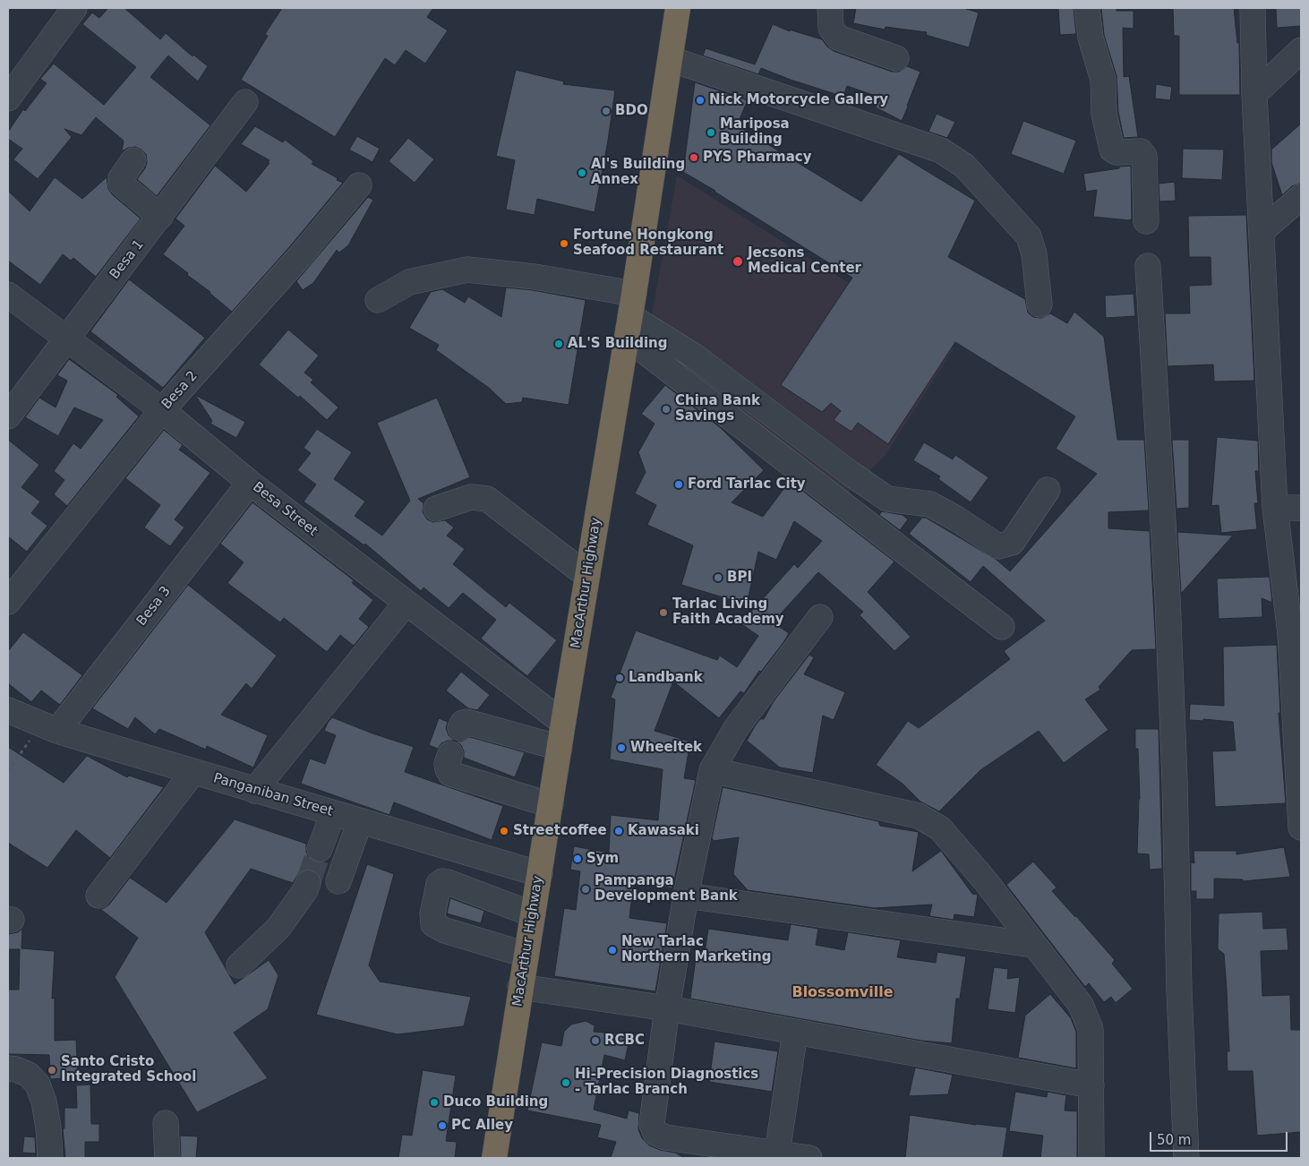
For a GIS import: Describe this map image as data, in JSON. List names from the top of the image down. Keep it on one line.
{"streets":{"highway":["MacArthur Highway"],"street":["Besa 1","Besa 2","Besa Street","Besa 3","Panganiban Street"]},"crossings":[["Besa 1","Besa Street"],["Besa 2","Besa Street"],["Besa Street","MacArthur Highway"],["Besa Street","Besa 3"],["MacArthur Highway","Panganiban Street"],["Besa 3","Panganiban Street"]],"districts":["Blossomville"],"places":["Nick Motorcycle Gallery","BDO","Mariposa Building","PYS Pharmacy","Al's Building Annex","Fortune Hongkong Seafood Restaurant","Jecsons Medical Center","AL'S Building","China Bank Savings","Ford Tarlac City","BPI","Tarlac Living Faith Academy","Landbank","Wheeltek","Streetcoffee","Kawasaki","Sym","Pampanga Development Bank","New Tarlac Northern Marketing","RCBC","Santo Cristo Integrated School","Hi-Precision Diagnostics - Tarlac Branch","Duco Building","PC Alley"],"scale_bar":"50 m"}
